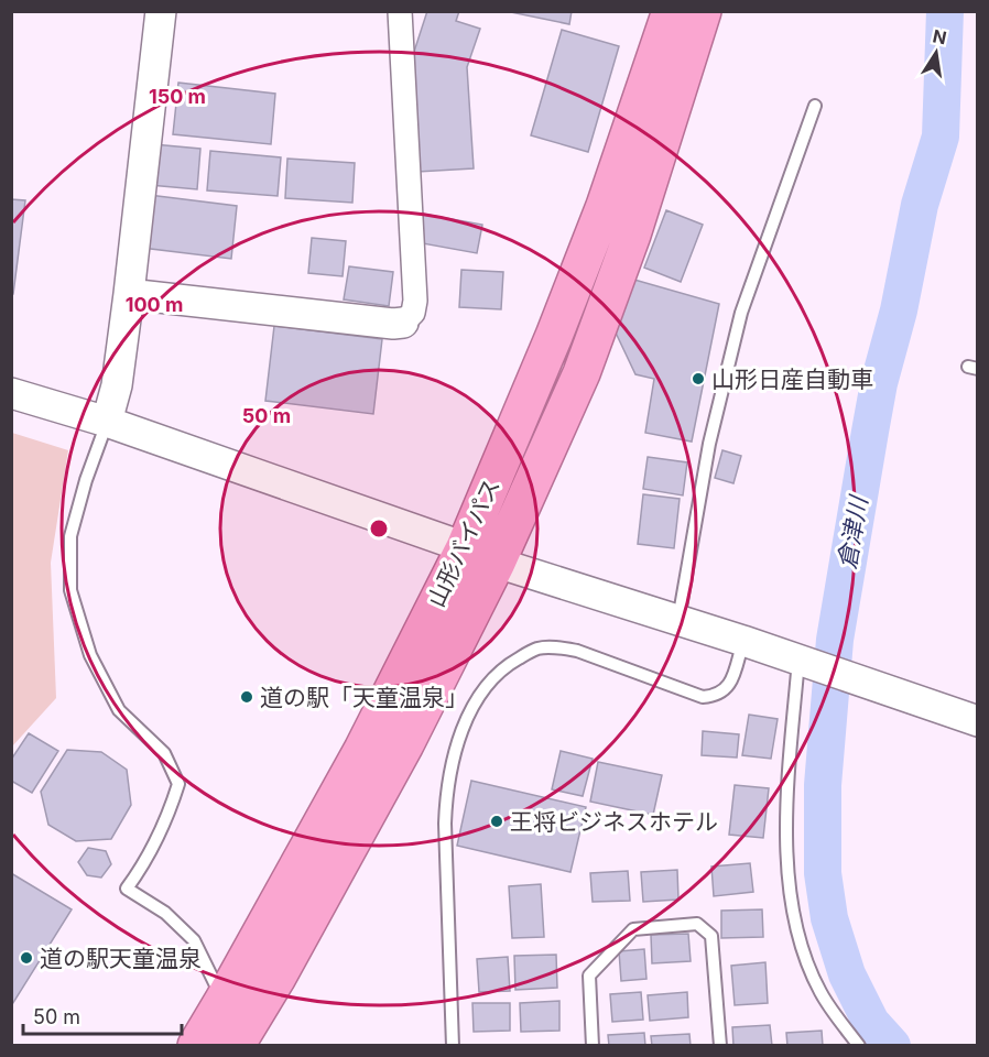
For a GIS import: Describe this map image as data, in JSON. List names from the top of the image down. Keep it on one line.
{"streets":{"highway":["山形バイパス"]},"water":["倉津川"],"places":["山形日産自動車","道の駅「天童温泉」","王将ビジネスホテル","道の駅天童温泉"],"scale_bar":"50 m","north":"top","rings":["150 m","100 m","50 m"]}
